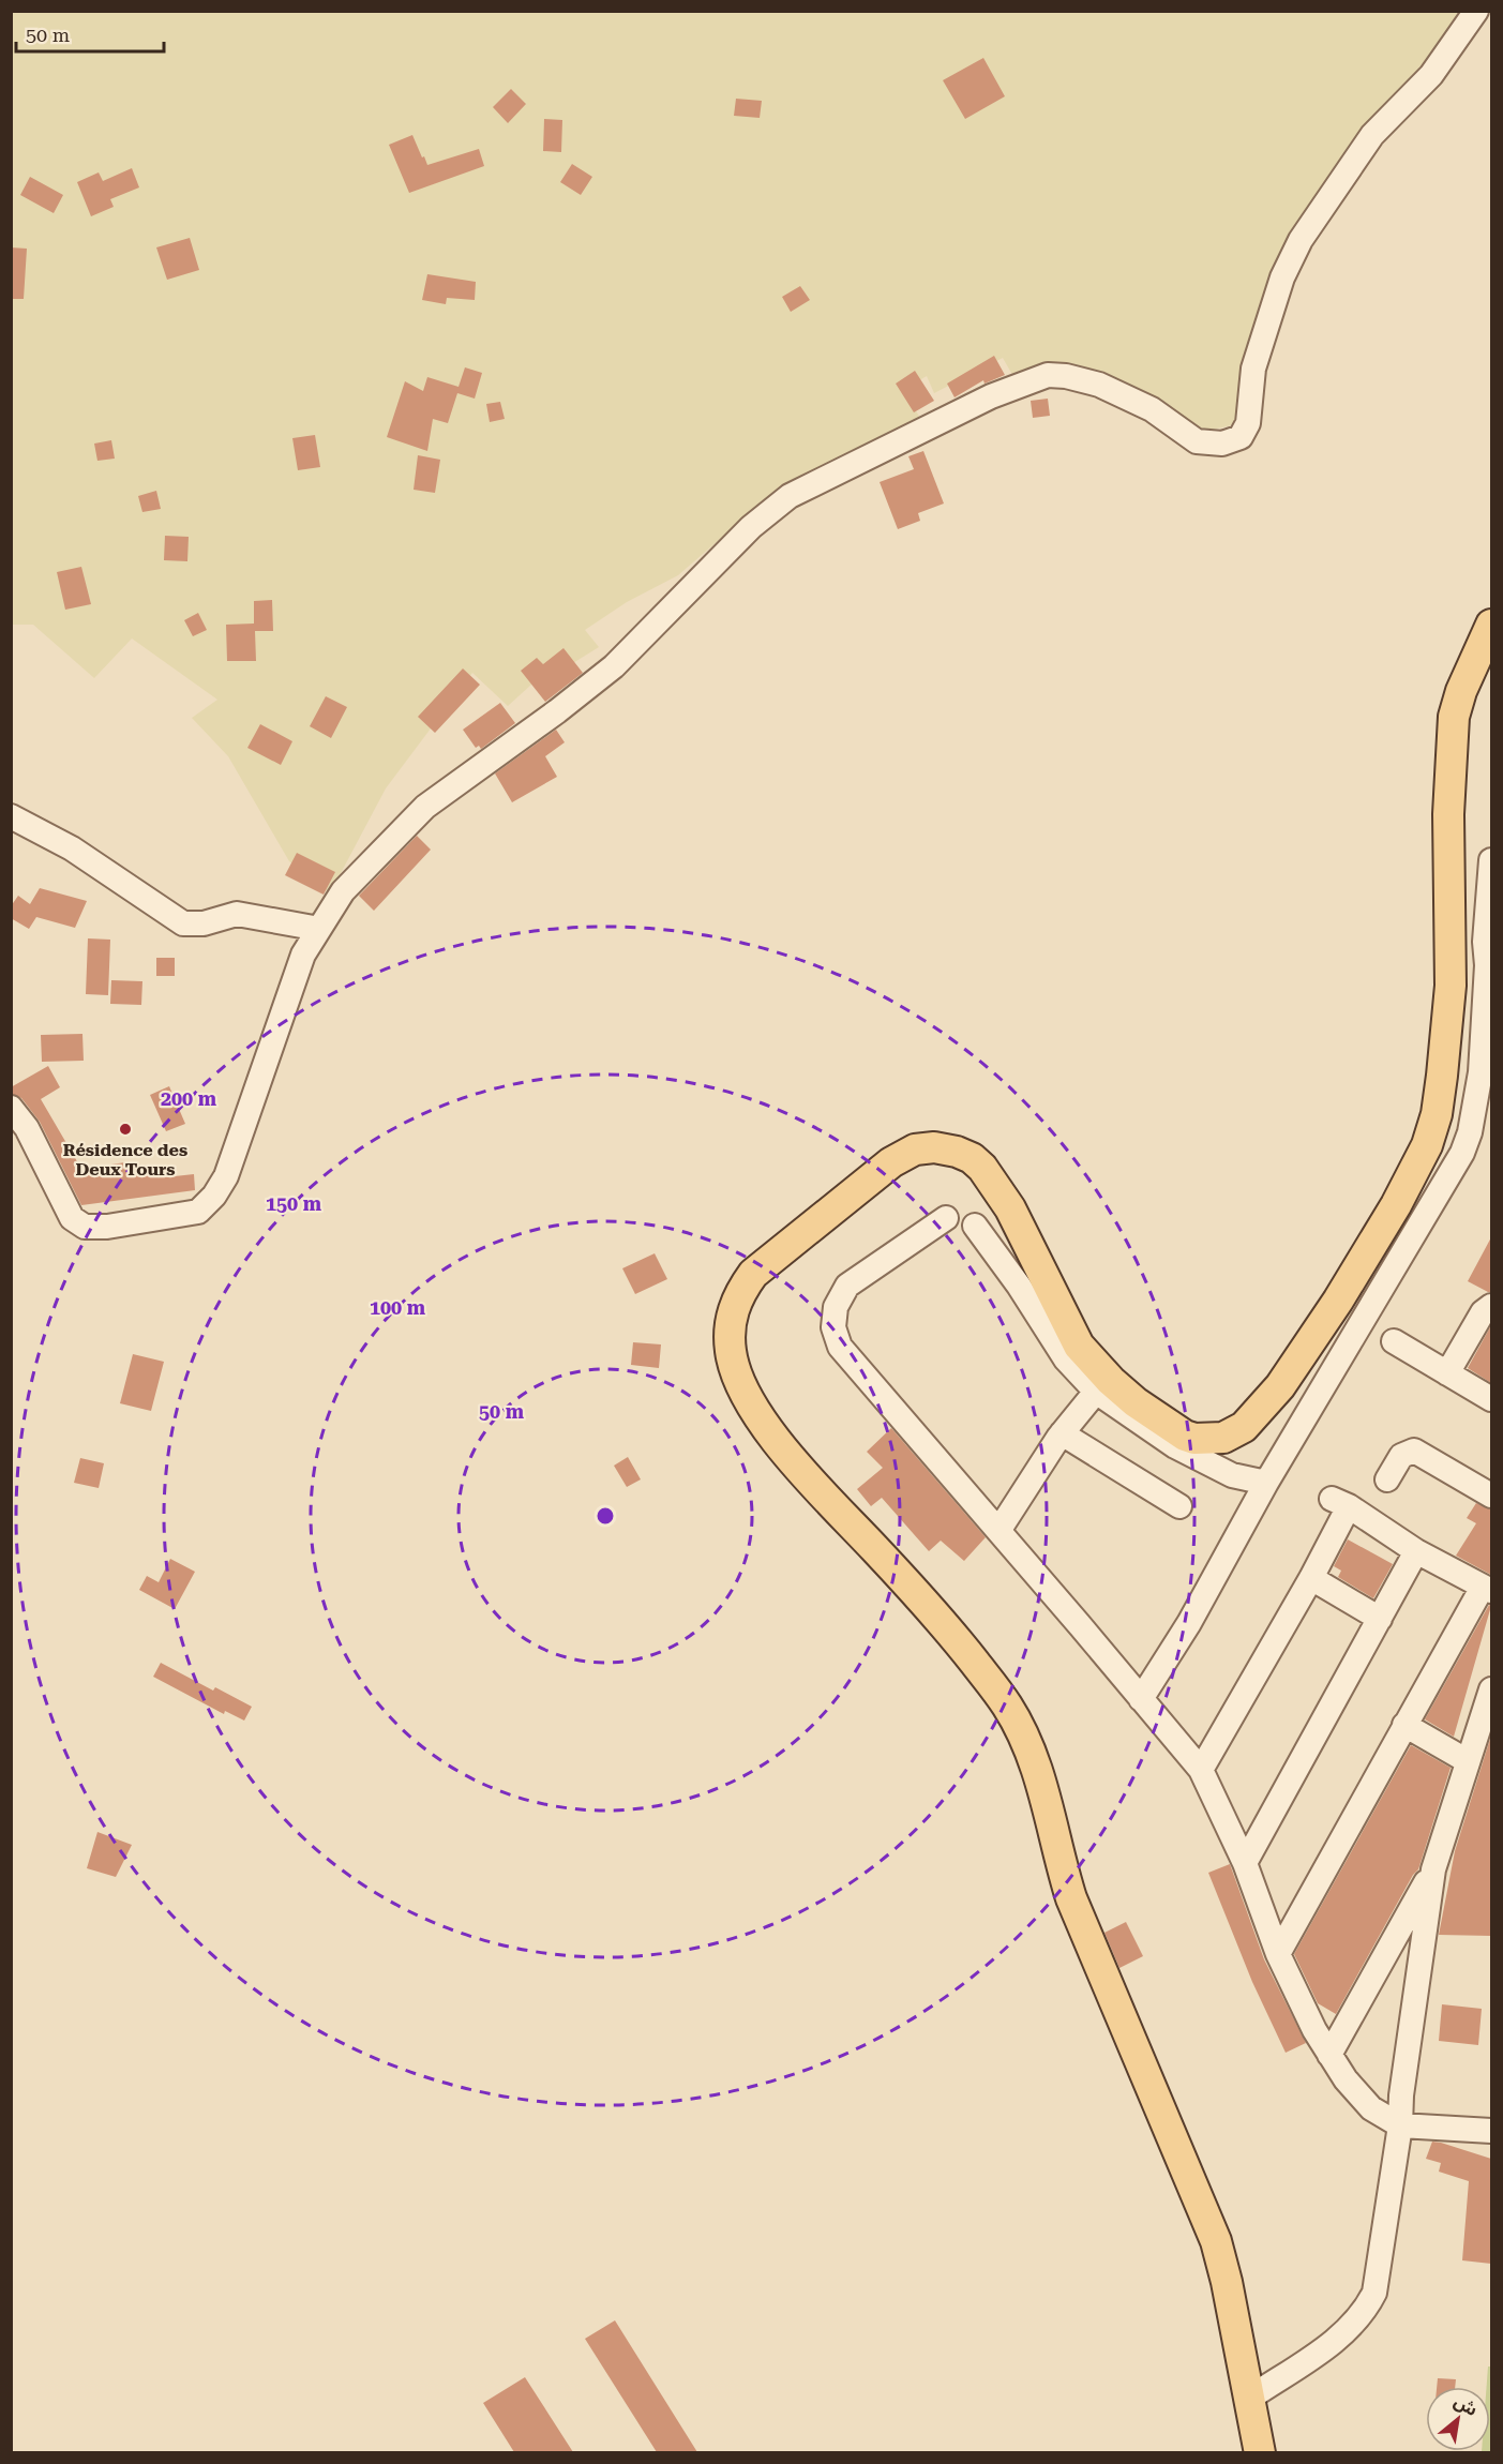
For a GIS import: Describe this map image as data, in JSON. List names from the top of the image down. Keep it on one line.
{"places":["Résidence des Deux Tours"],"scale_bar":"50 m","north":"top right","rings":["200 m","150 m","100 m","50 m"]}
